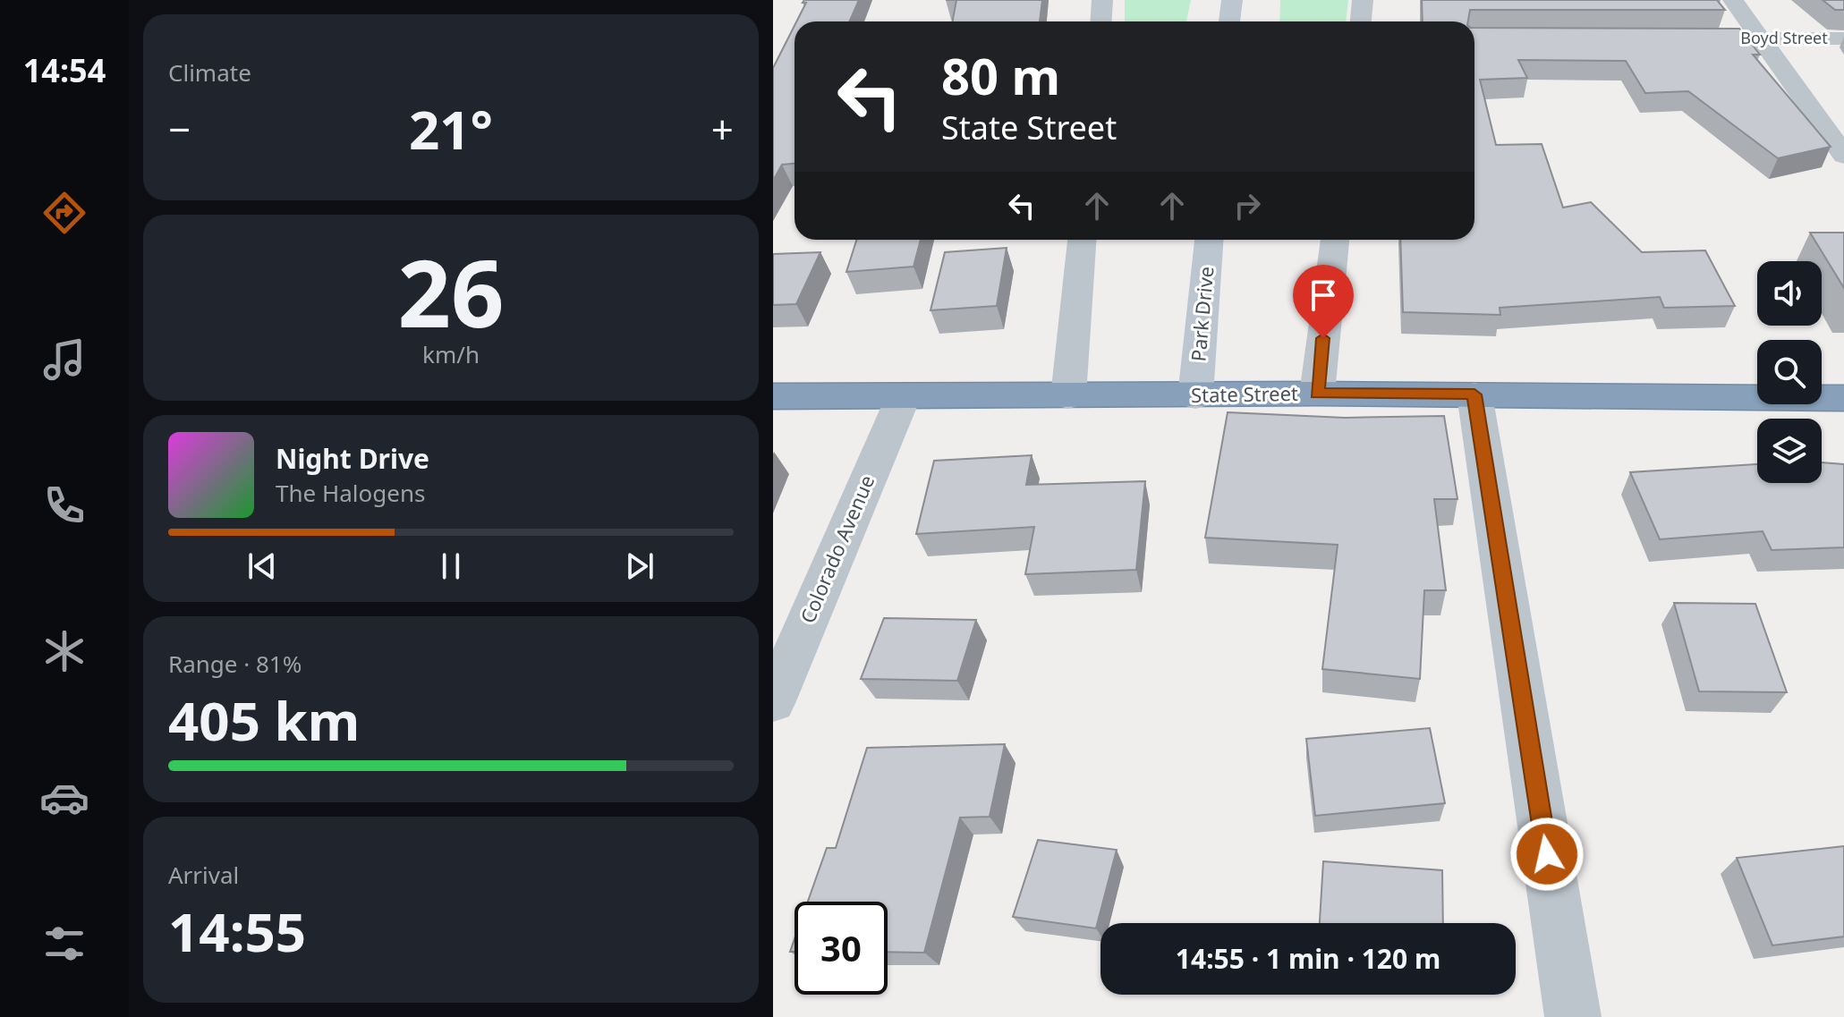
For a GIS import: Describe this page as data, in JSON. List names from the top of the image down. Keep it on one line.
{"streets":{"highway":["State Street"],"street":["Boyd Street","Park Drive","Colorado Avenue"]},"crossings":[["Park Drive","State Street"],["State Street","Colorado Avenue"]],"page":{"tabs":"14:54","tile":["Climate",["26","km/h"],["Range · 81%","405 km"],["Arrival","14:55"]],"turn":["80 m","State Street"],"heat":["−","21°","+"],"song":["Night Drive","The Halogens"],"limit":"30","trip":"14:55 · 1 min · 120 m"}}
